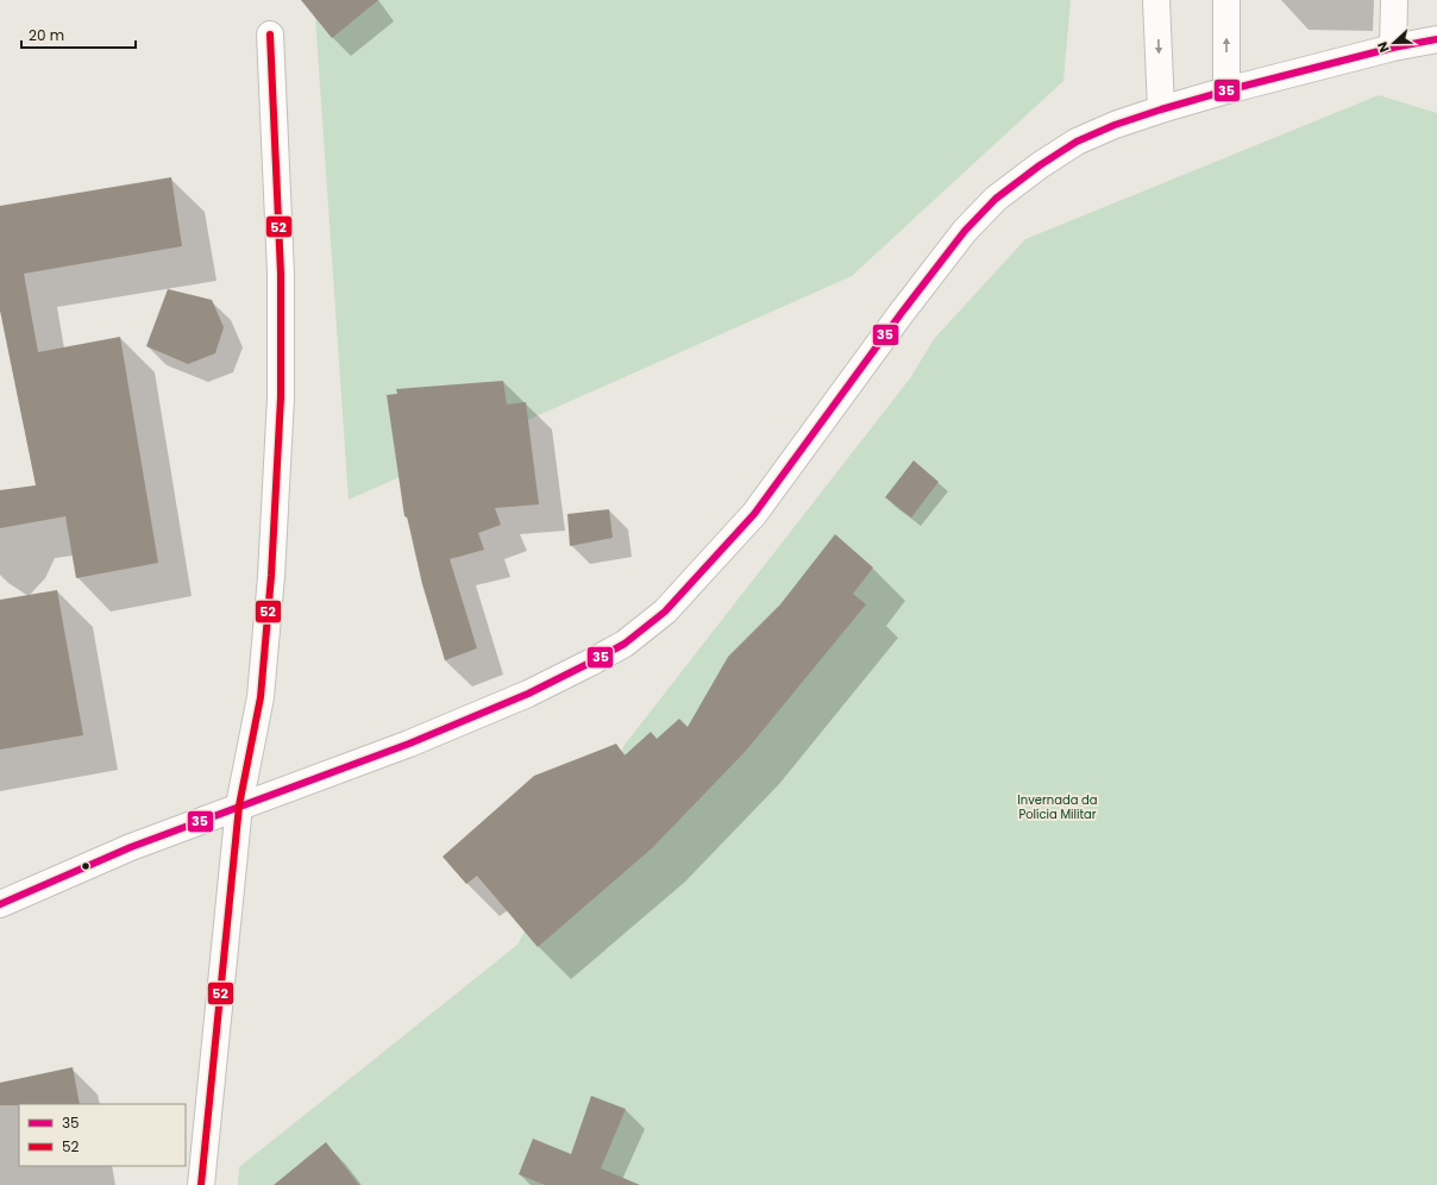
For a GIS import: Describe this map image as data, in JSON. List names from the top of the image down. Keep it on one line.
{"parks":["Invernada da Polícia Militar"],"lines":["transit line 52","transit line 35"],"legend":["35","52"],"scale_bar":"20 m","north":"left"}
